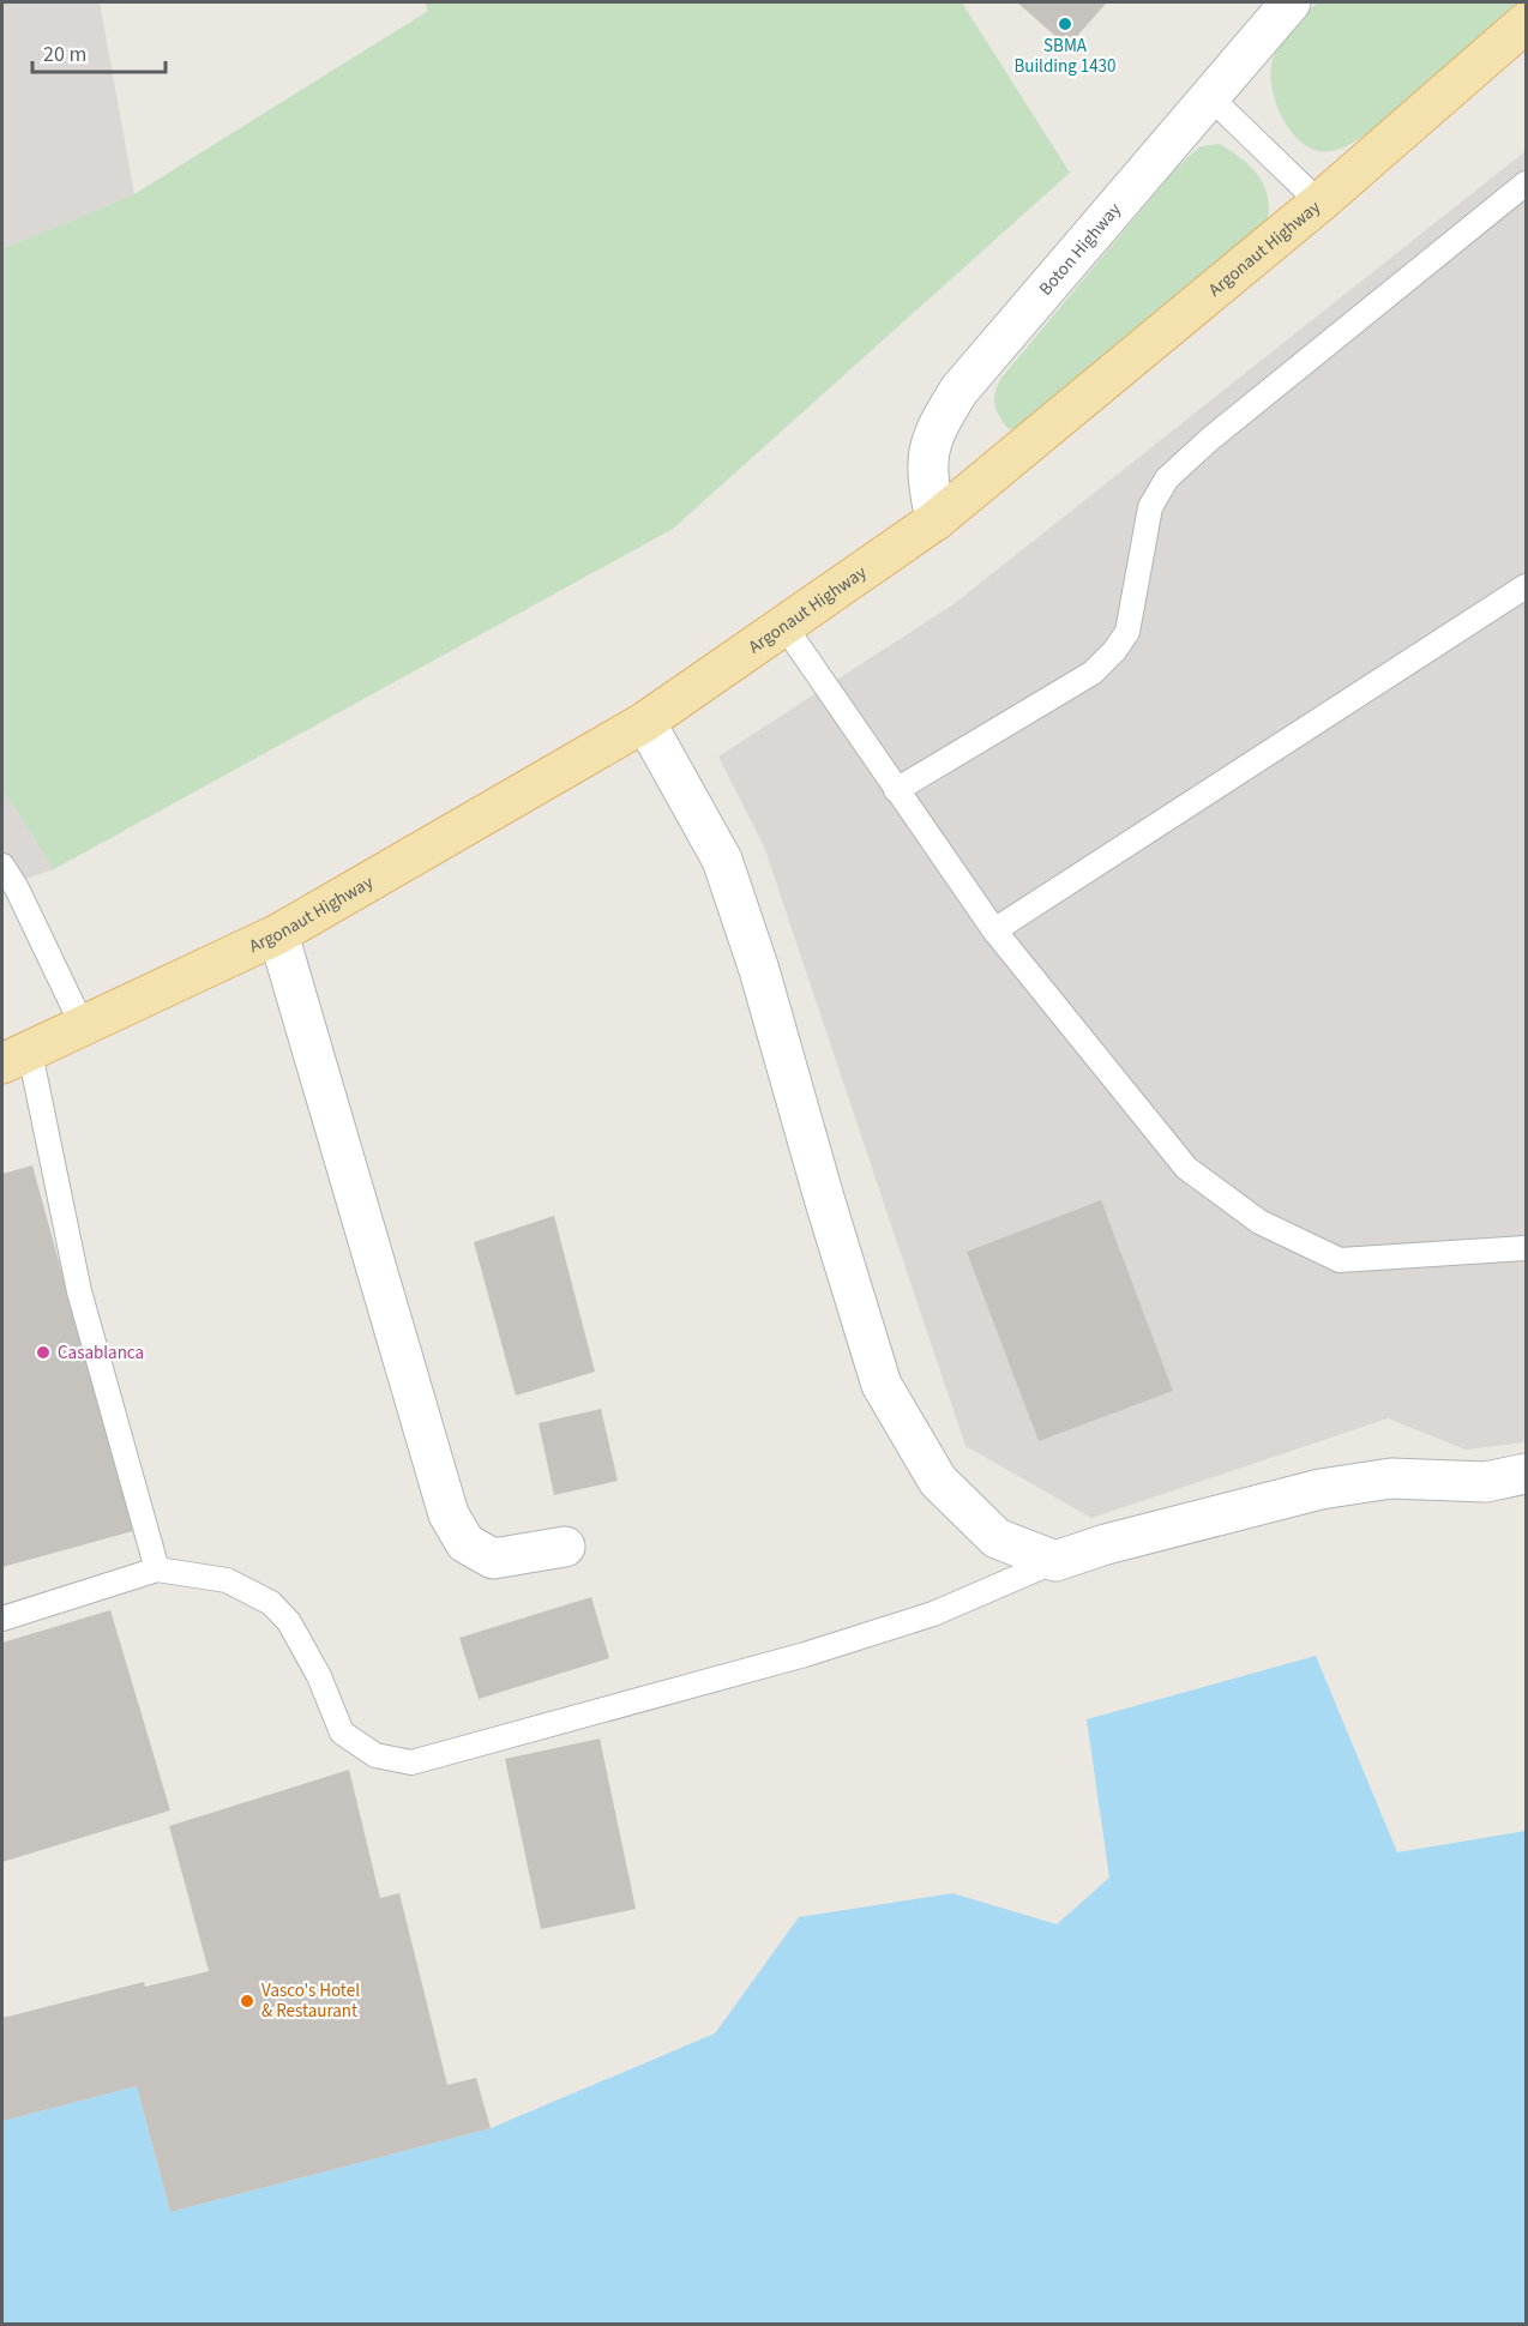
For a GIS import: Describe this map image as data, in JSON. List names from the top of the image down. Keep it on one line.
{"streets":{"main road":["Argonaut Highway"],"street":["Boton Highway"]},"crossings":[["Argonaut Highway","Boton Highway"]],"places":["SBMA Building 1430","Casablanca","Vasco's Hotel & Restaurant"],"scale_bar":"20 m"}
